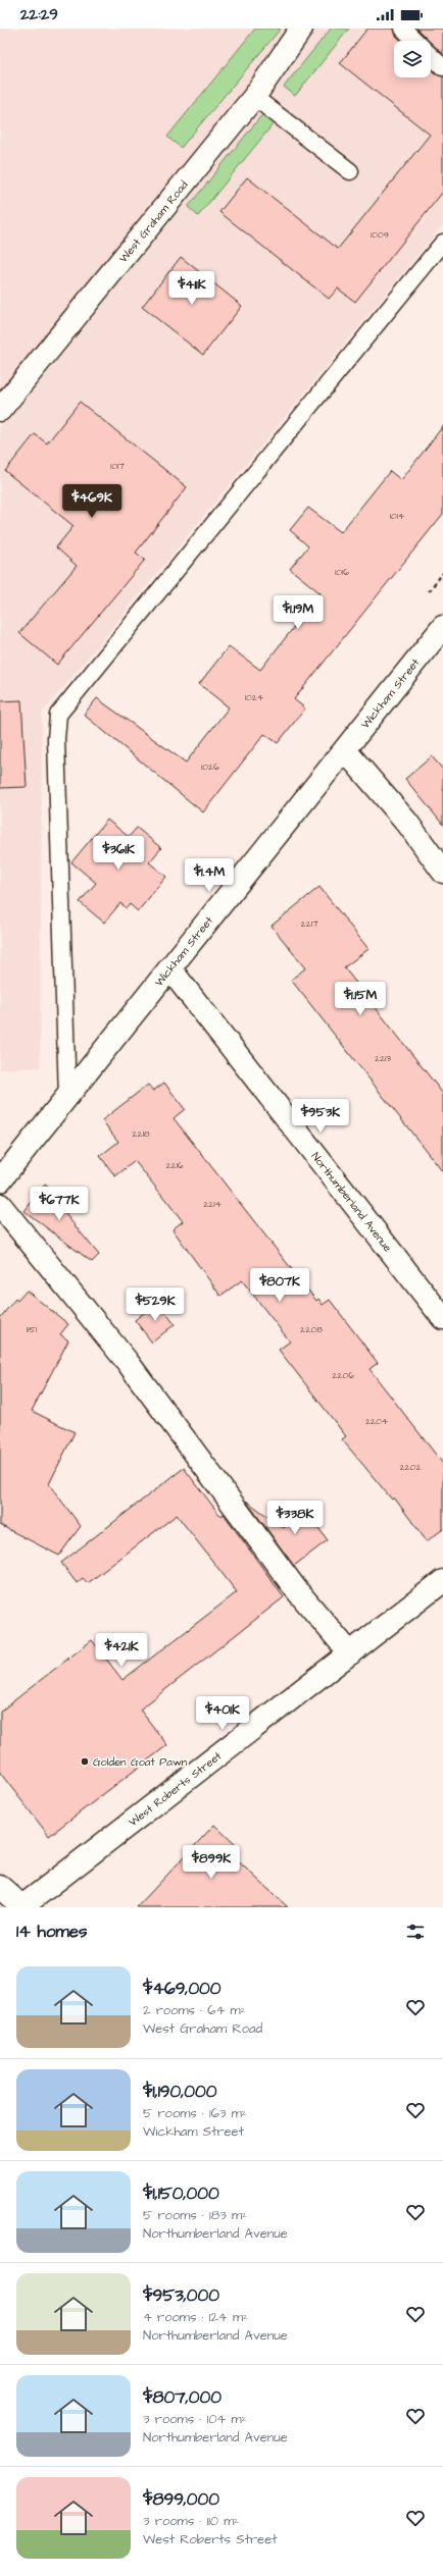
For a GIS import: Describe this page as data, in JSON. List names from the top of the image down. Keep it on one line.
{"streets":{"street":["West Graham Road","Wickham Street","Northumberland Avenue","West Roberts Street"]},"crossings":[["Wickham Street","Northumberland Avenue"]],"places":["Golden Goat Pawn"],"house_numbers":["1009","1017","1014","1016","1024","1026","2217","2213","2218","2216","2214","1151","2208","2206","2204","2202"],"page":{"status":"22:29","price":["$411K","$469K","$1.19M","$361K","$1.4M","$1.15M","$953K","$677K","$807K","$529K","$338K","$421K","$401K","$899K"],"heading":"14 homes","list":[{"name":"$469,000","note":"2 rooms · 64 m² · West Graham Road"},{"name":"$1,190,000","note":"5 rooms · 163 m² · Wickham Street"},{"name":"$1,150,000","note":"5 rooms · 183 m² · Northumberland Avenue"},{"name":"$953,000","note":"4 rooms · 124 m² · Northumberland Avenue"},{"name":"$807,000","note":"3 rooms · 104 m² · Northumberland Avenue"},{"name":"$899,000","note":"3 rooms · 110 m² · West Roberts Street"}]}}
